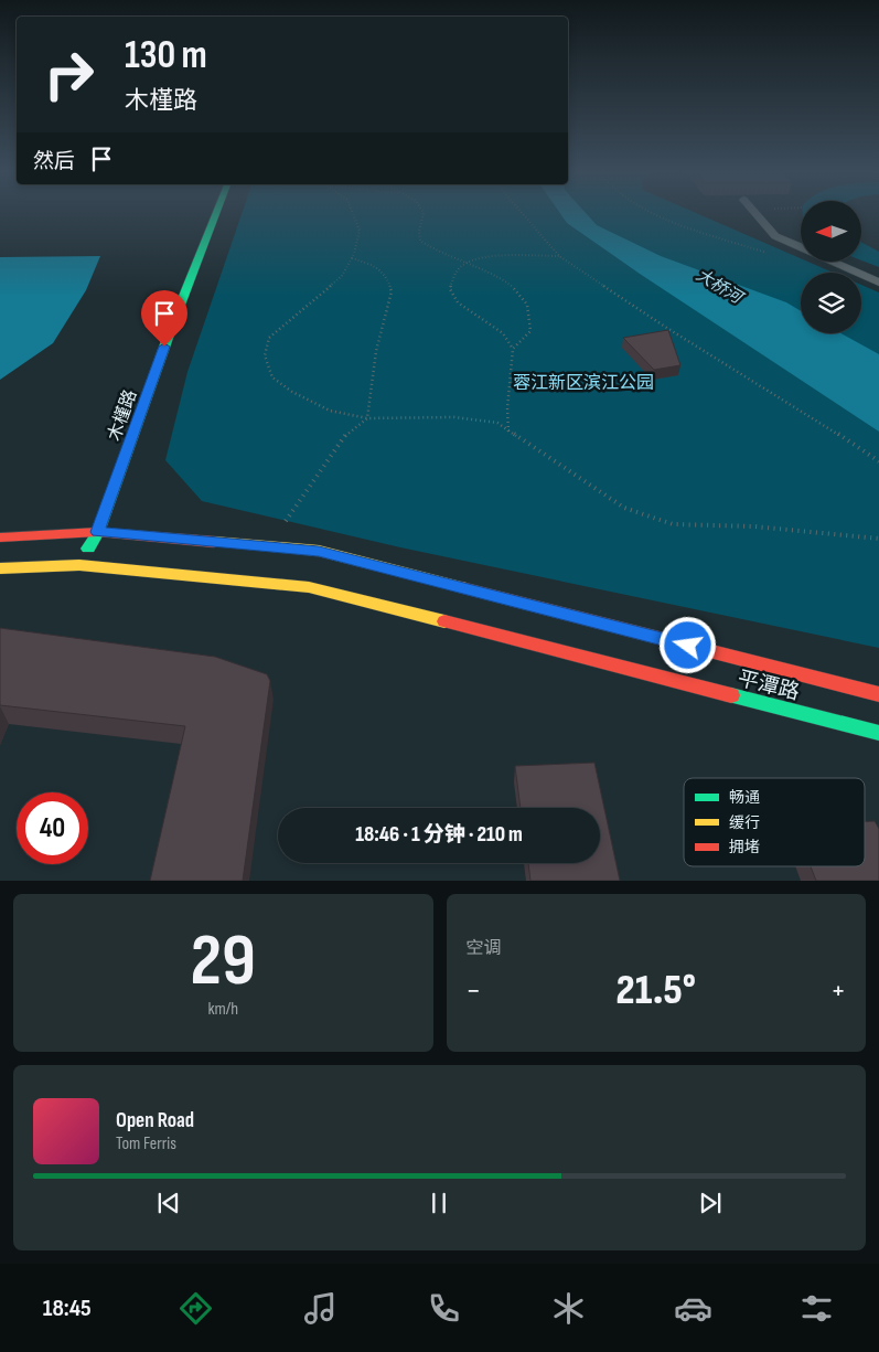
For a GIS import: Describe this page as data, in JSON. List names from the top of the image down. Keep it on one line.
{"streets":{"street":["木槿路","平潭路"]},"crossings":[["木槿路","平潭路"]],"water":["大桥河"],"parks":["蓉江新区滨江公园"],"legend":["畅通","缓行","拥堵"],"north":"left","page":{"turn":["130 m","木槿路"],"then":"然后","limit":"40","trip":"18:46 · 1 分钟 · 210 m","tile":[["29","km/h"],"空调"],"heat":["−","21.5°","+"],"song":["Open Road","Tom Ferris"],"tabs":"18:45"}}
